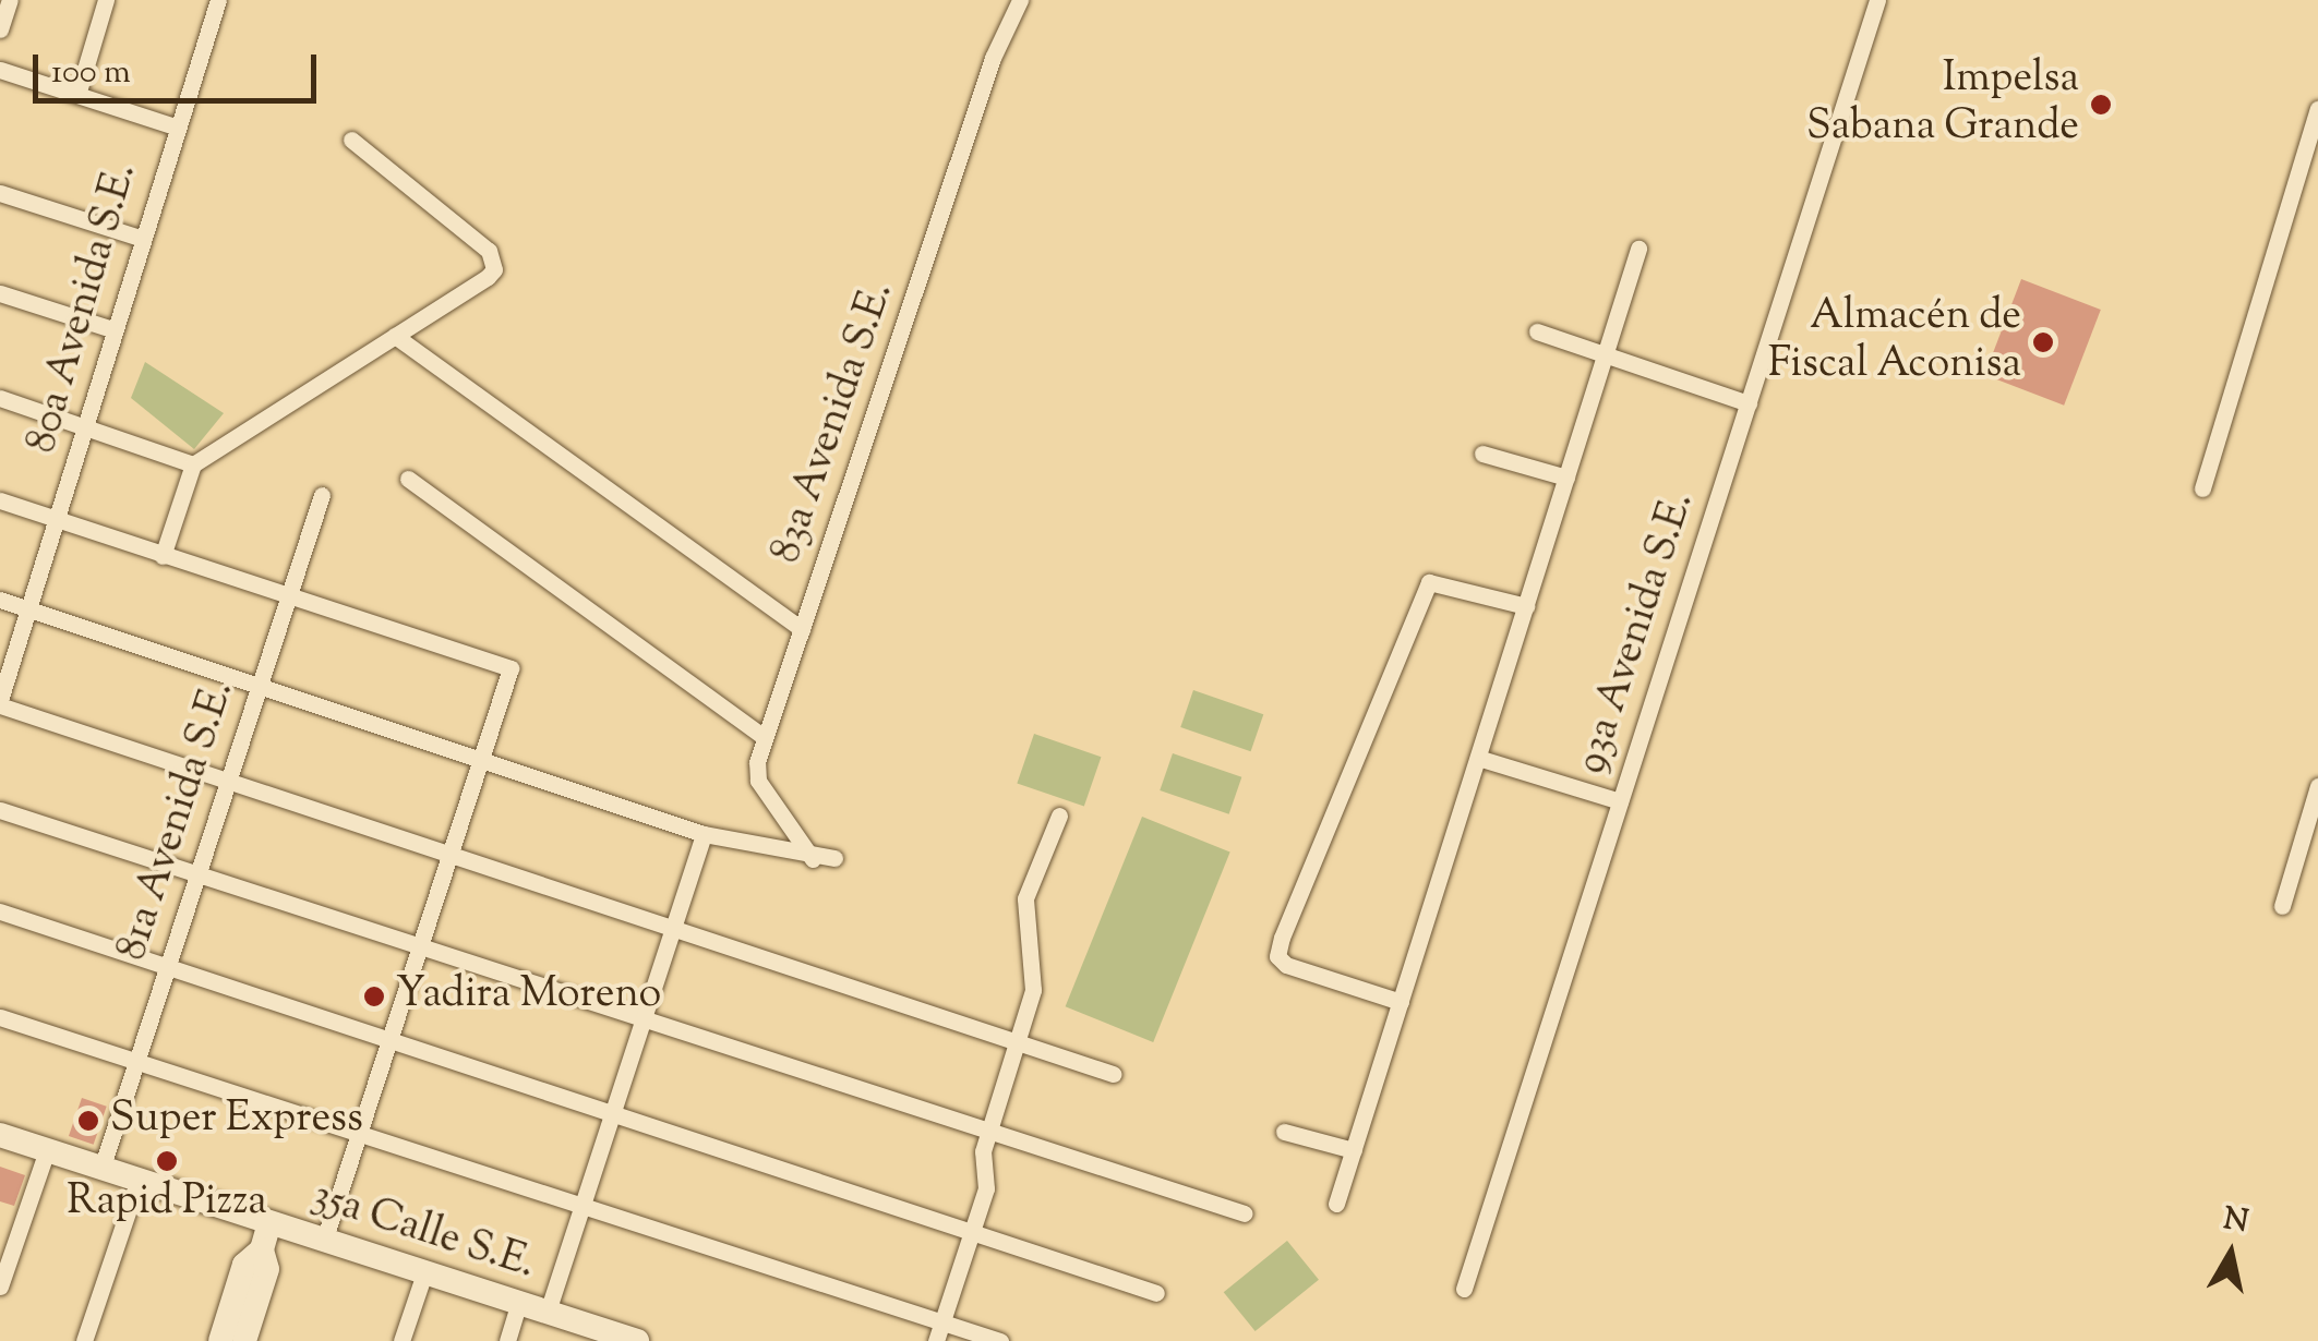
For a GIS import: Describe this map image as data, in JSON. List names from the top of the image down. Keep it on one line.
{"streets":{"street":["80a Avenida S.E.","83a Avenida S.E.","93a Avenida S.E.","81a Avenida S.E.","35a Calle S.E."]},"crossings":[["81a Avenida S.E.","35a Calle S.E."]],"places":["Impelsa Sabana Grande","Almacén de Fiscal Aconisa","Yadira Moreno","Super Express","Rapid Pizza"],"scale_bar":"100 m","north":"top"}
